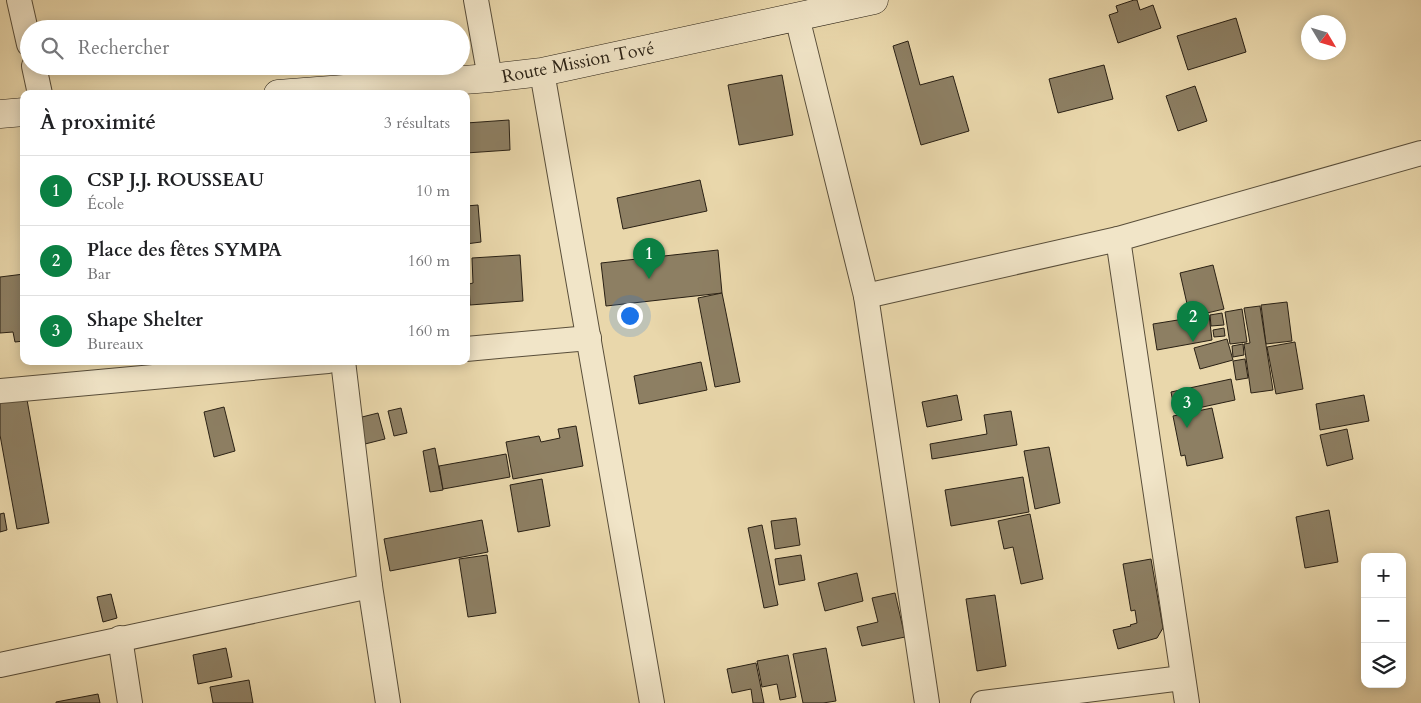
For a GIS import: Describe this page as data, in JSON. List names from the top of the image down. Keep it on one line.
{"streets":{"street":["Route Mission Tové"]},"north":"bottom right","page":{"search":"Rechercher","heading":["À proximité","3 résultats"],"list":[{"mark":"1","name":"CSP J.J. ROUSSEAU","note":"École","value":"10 m"},{"mark":"2","name":"Place des fêtes SYMPA","note":"Bar","value":"160 m"},{"mark":"3","name":"Shape Shelter","note":"Bureaux","value":"160 m"}],"pins":["1","2","3"],"map_buttons":["+","−"]}}
